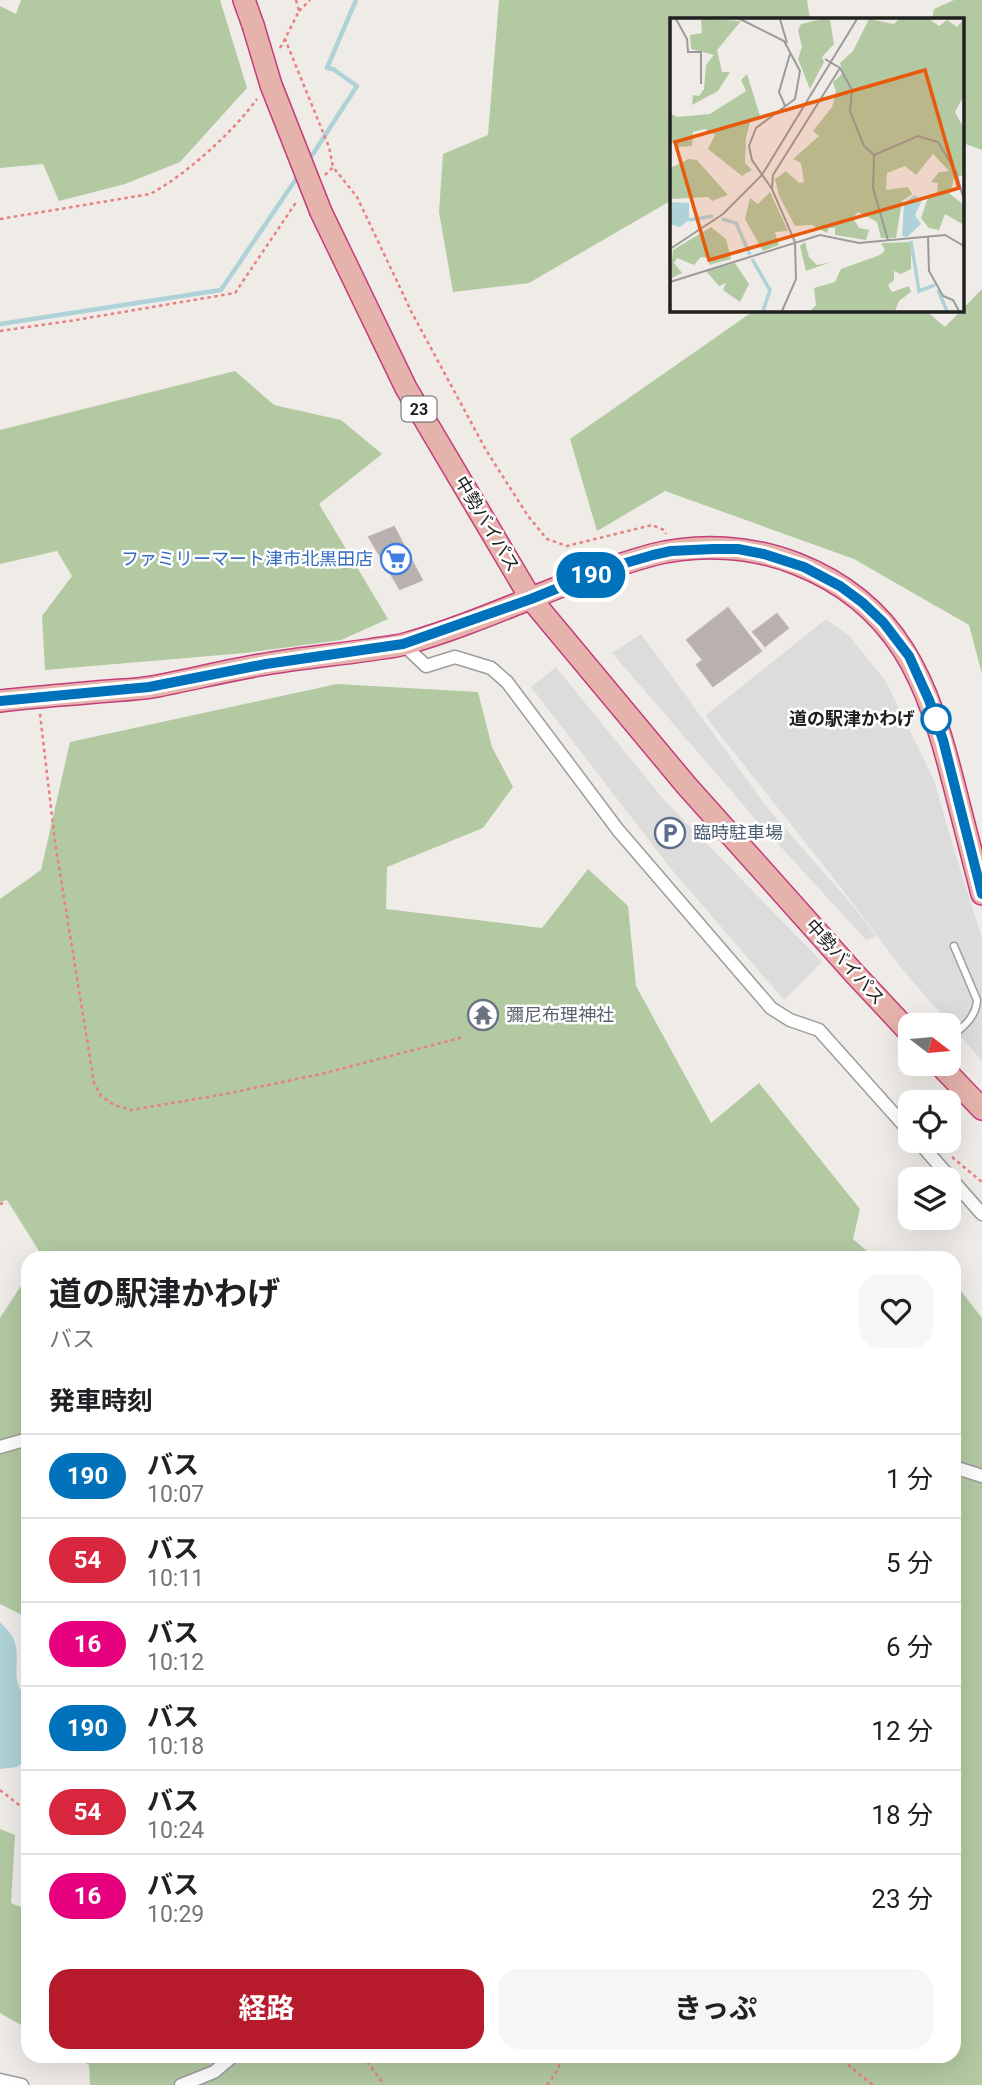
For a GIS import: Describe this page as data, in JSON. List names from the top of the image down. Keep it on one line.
{"streets":{"highway":["23","中勢バイパス"]},"places":{"supermarket":["ファミリーマート津市北黒田店"],"other":["道の駅津かわげ"],"parking":["臨時駐車場"],"temple":["彌尼布理神社"]},"lines":["bus line 190"],"north":"right","page":{"on_map":"190","heading":[["道の駅津かわげ","バス"],"発車時刻"],"list":[{"mark":"190","name":"バス","note":"10:07","value":"1 分"},{"mark":"54","name":"バス","note":"10:11","value":"5 分"},{"mark":"16","name":"バス","note":"10:12","value":"6 分"},{"mark":"190","name":"バス","note":"10:18","value":"12 分"},{"mark":"54","name":"バス","note":"10:24","value":"18 分"},{"mark":"16","name":"バス","note":"10:29","value":"23 分"}],"buttons":["経路","きっぷ"]}}
